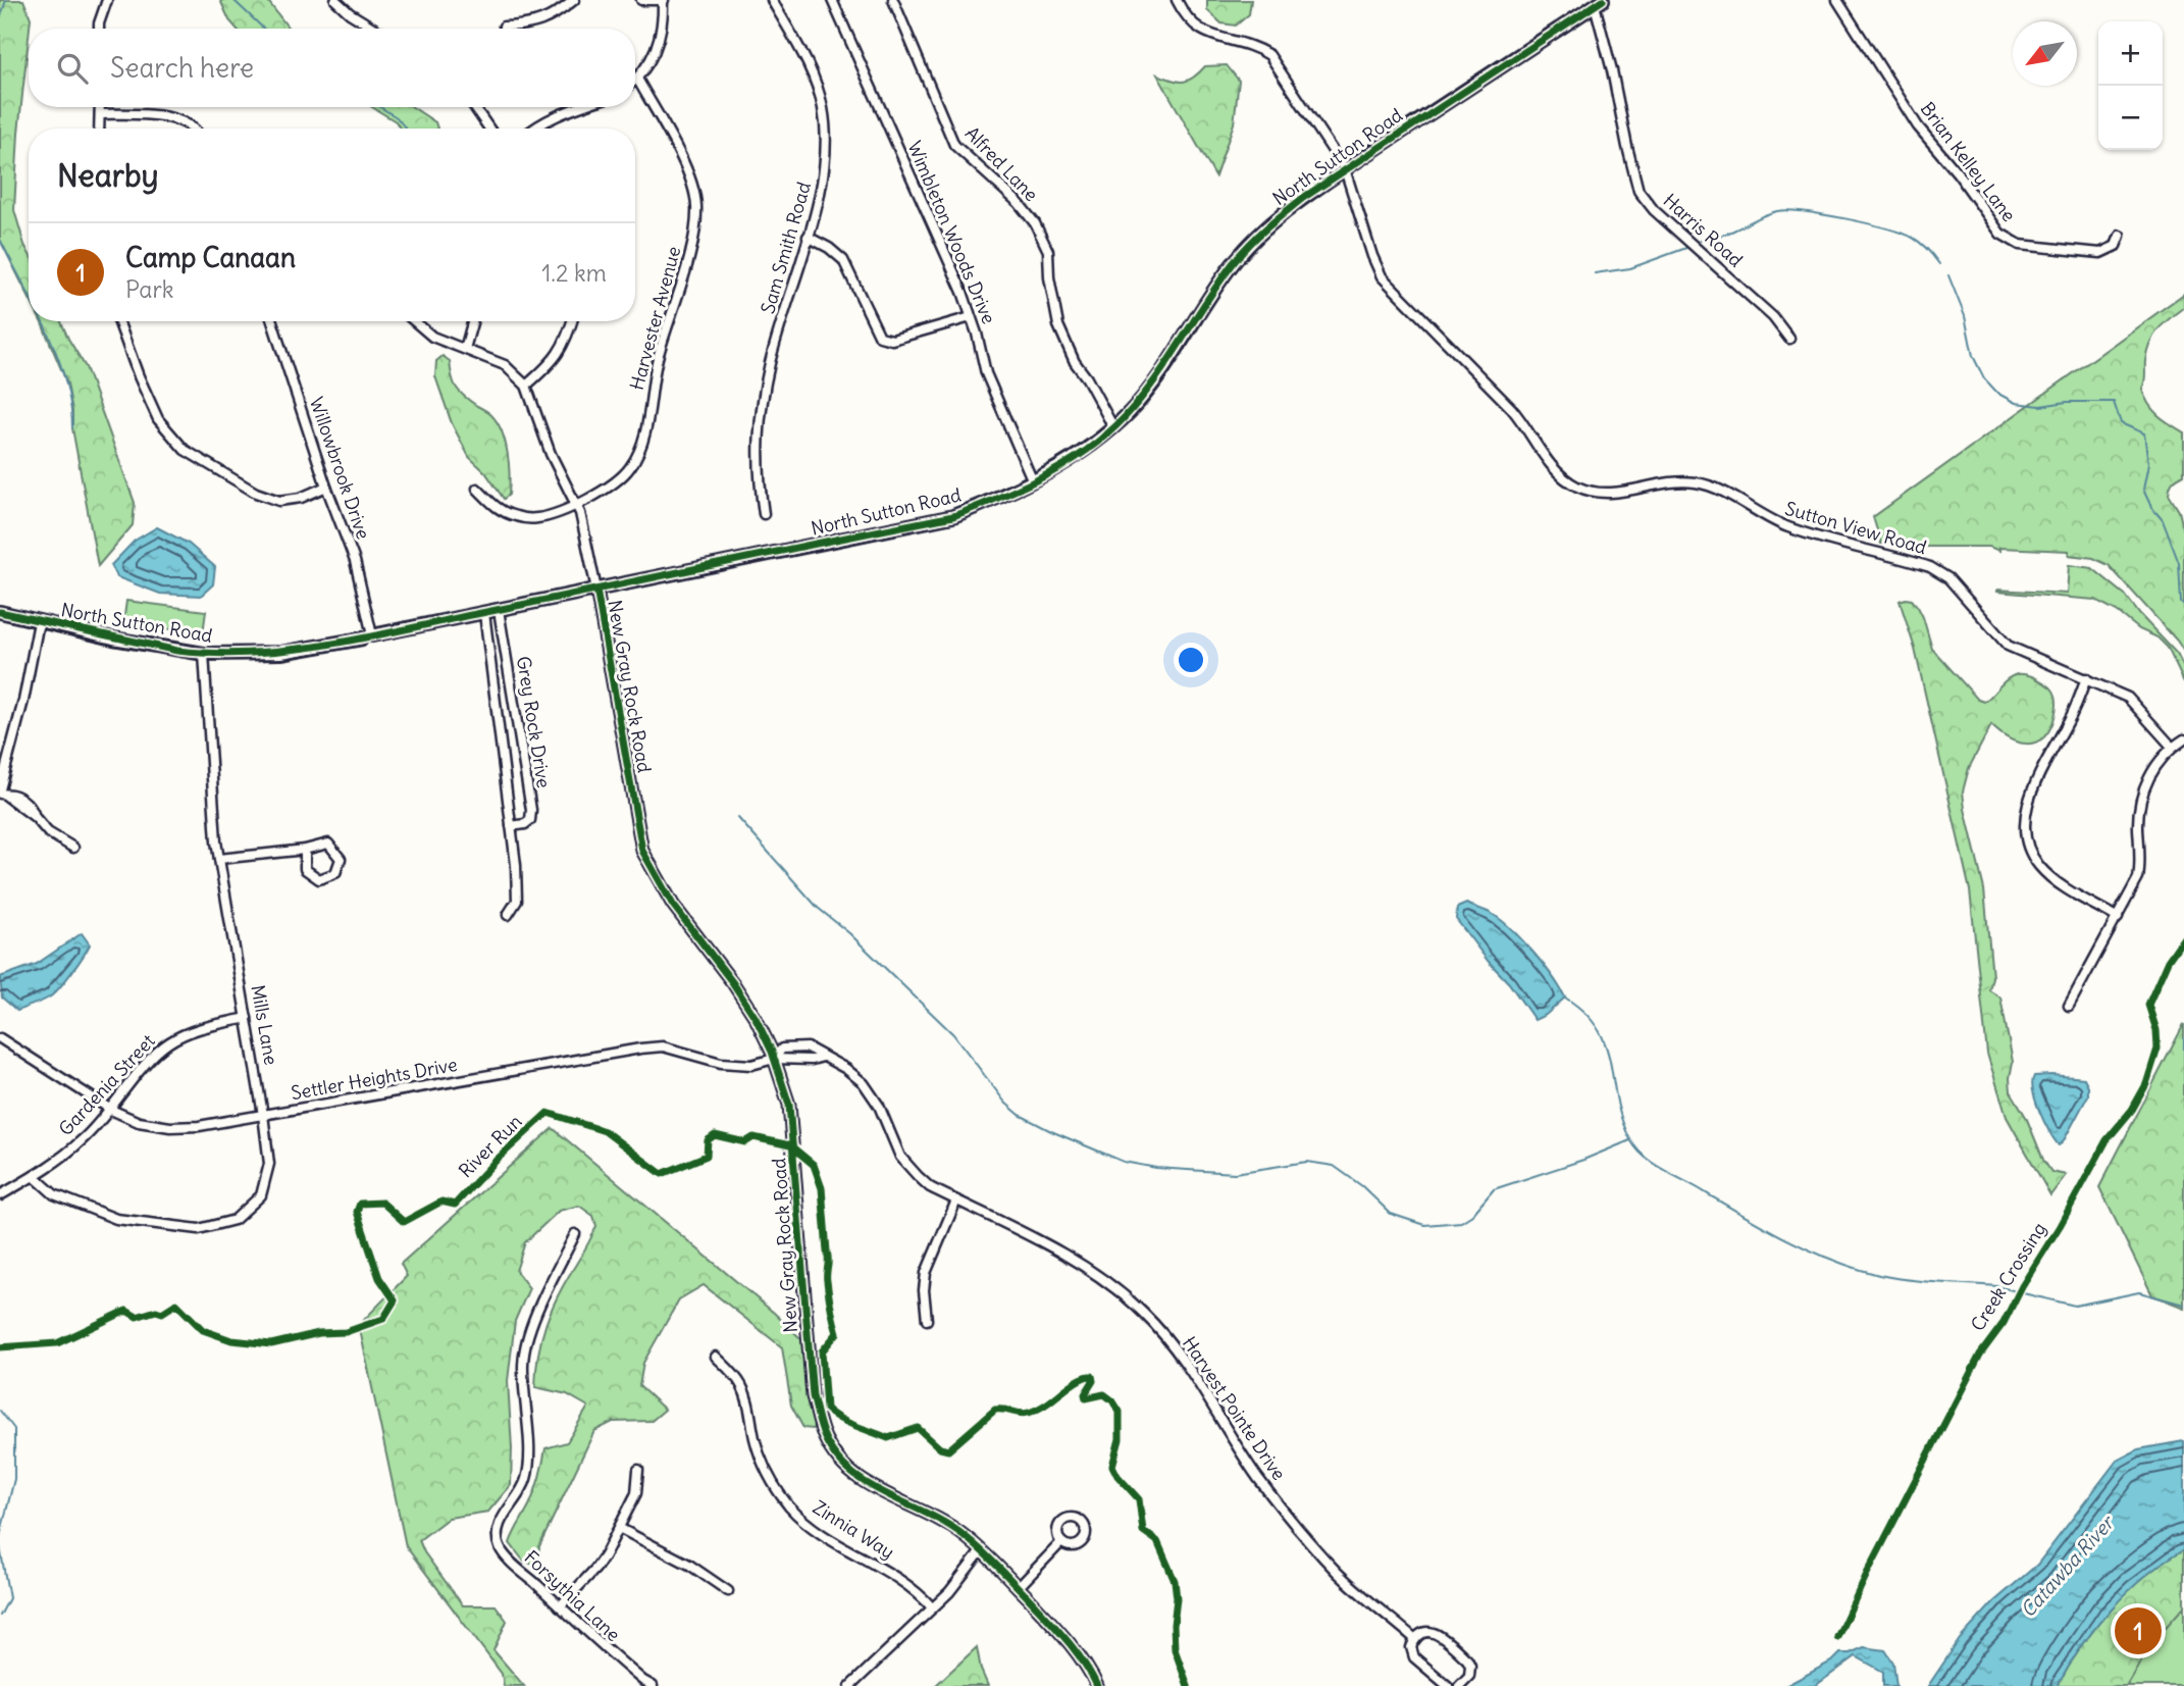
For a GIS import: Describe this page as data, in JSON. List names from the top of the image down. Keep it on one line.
{"streets":{"main road":["North Sutton Road"],"street":["Brian Kelley Lane","Alfred Lane","Harris Road","Wimbleton Woods Drive","Sam Smith Road","Harvester Avenue","Willowbrook Drive","Sutton View Road","New Gray Rock Road","Grey Rock Drive","Mills Lane","Settler Heights Drive","Gardenia Street","Harvest Pointe Drive","Zinnia Way","Forsythia Lane"],"cycle path":["River Run","Creek Crossing"]},"crossings":[["North Sutton Road","Alfred Lane"],["North Sutton Road","Harris Road"],["North Sutton Road","Wimbleton Woods Drive"],["North Sutton Road","Willowbrook Drive"],["North Sutton Road","Sutton View Road"],["North Sutton Road","New Gray Rock Road"],["North Sutton Road","Grey Rock Drive"],["North Sutton Road","Mills Lane"],["New Gray Rock Road","Settler Heights Drive"],["Mills Lane","Settler Heights Drive"],["Mills Lane","Gardenia Street"],["Settler Heights Drive","Gardenia Street"],["Settler Heights Drive","Harvest Pointe Drive"]],"water":["Catawba River"],"north":"bottom left","page":{"map_buttons":["+","−"],"search":"Search here","heading":"Nearby","list":[{"mark":"1","name":"Camp Canaan","note":"Park","value":"1.2 km"}],"pins":"1"}}
